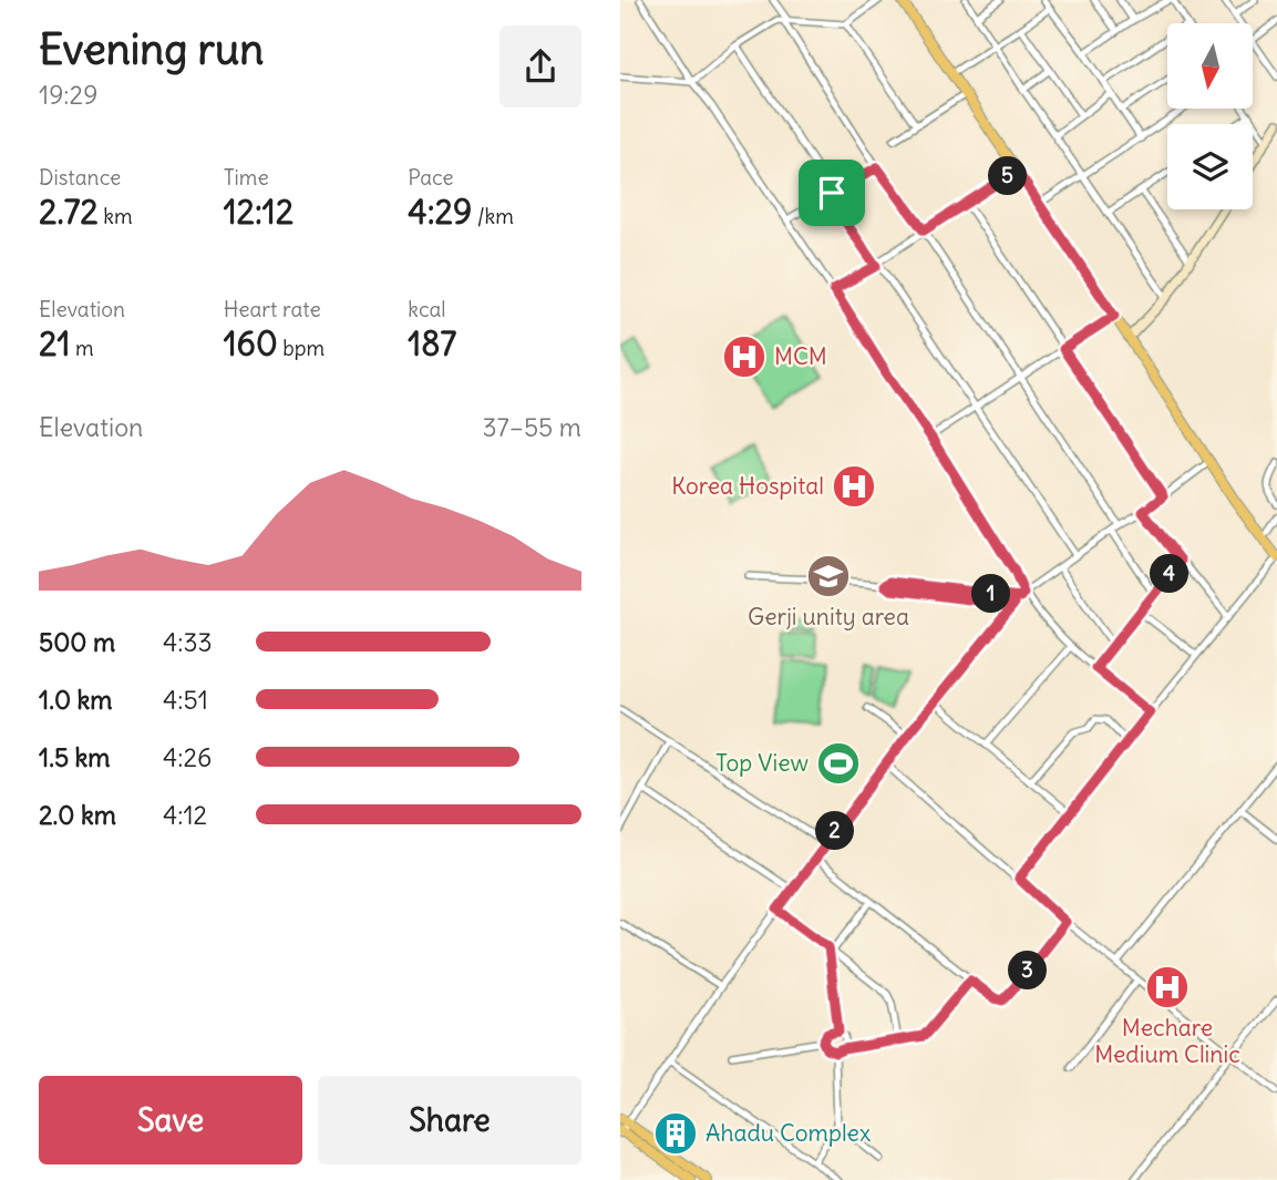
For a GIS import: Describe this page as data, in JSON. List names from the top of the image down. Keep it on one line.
{"places":{"hospital":["MCM","Korea Hospital","Mechare Medium Clinic"],"school or university":["Gerji unity area"],"sports":["Top View"],"building":["Ahadu Complex"]},"north":"bottom","page":{"heading":["Evening run","19:29"],"stats":[["Distance","2.72 km"],["Time","12:12"],["Pace","4:29 /km"],["Elevation","21 m"],["Heart rate","160 bpm"],["kcal","187"]],"pins":["5","4","1","2","3"],"chart":["Elevation","37–55 m"],"list":[{"name":"500 m","note":"4:33"},{"name":"1.0 km","note":"4:51"},{"name":"1.5 km","note":"4:26"},{"name":"2.0 km","note":"4:12"}],"buttons":["Save","Share"]}}
